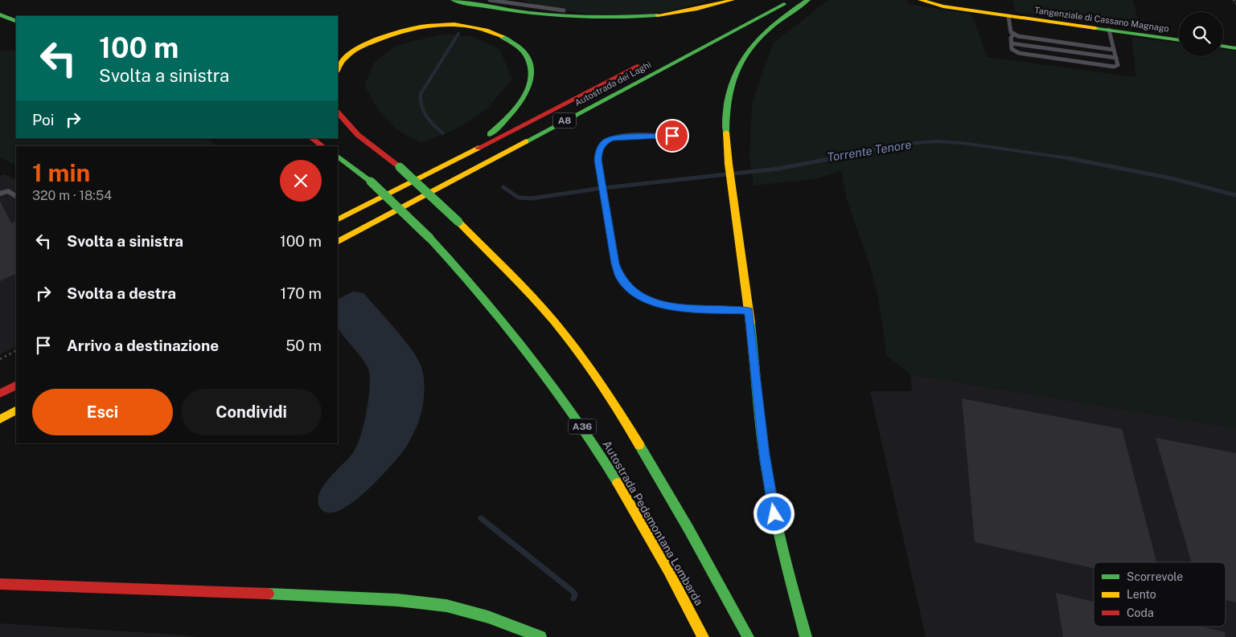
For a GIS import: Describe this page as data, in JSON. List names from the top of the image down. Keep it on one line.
{"streets":{"main road":["Tangenziale di Cassano Magnago","Autostrada dei Laghi","A8","A36","Autostrada Pedemontana Lombarda"]},"water":["Torrente Tenore"],"legend":["Scorrevole","Lento","Coda"],"page":{"turn":["100 m","Svolta a sinistra"],"then":"Poi","heading":["1 min","320 m · 18:54"],"list":[{"name":"Svolta a sinistra","value":"100 m"},{"name":"Svolta a destra","value":"170 m"},{"name":"Arrivo a destinazione","value":"50 m"}],"buttons":["Esci","Condividi"]}}
